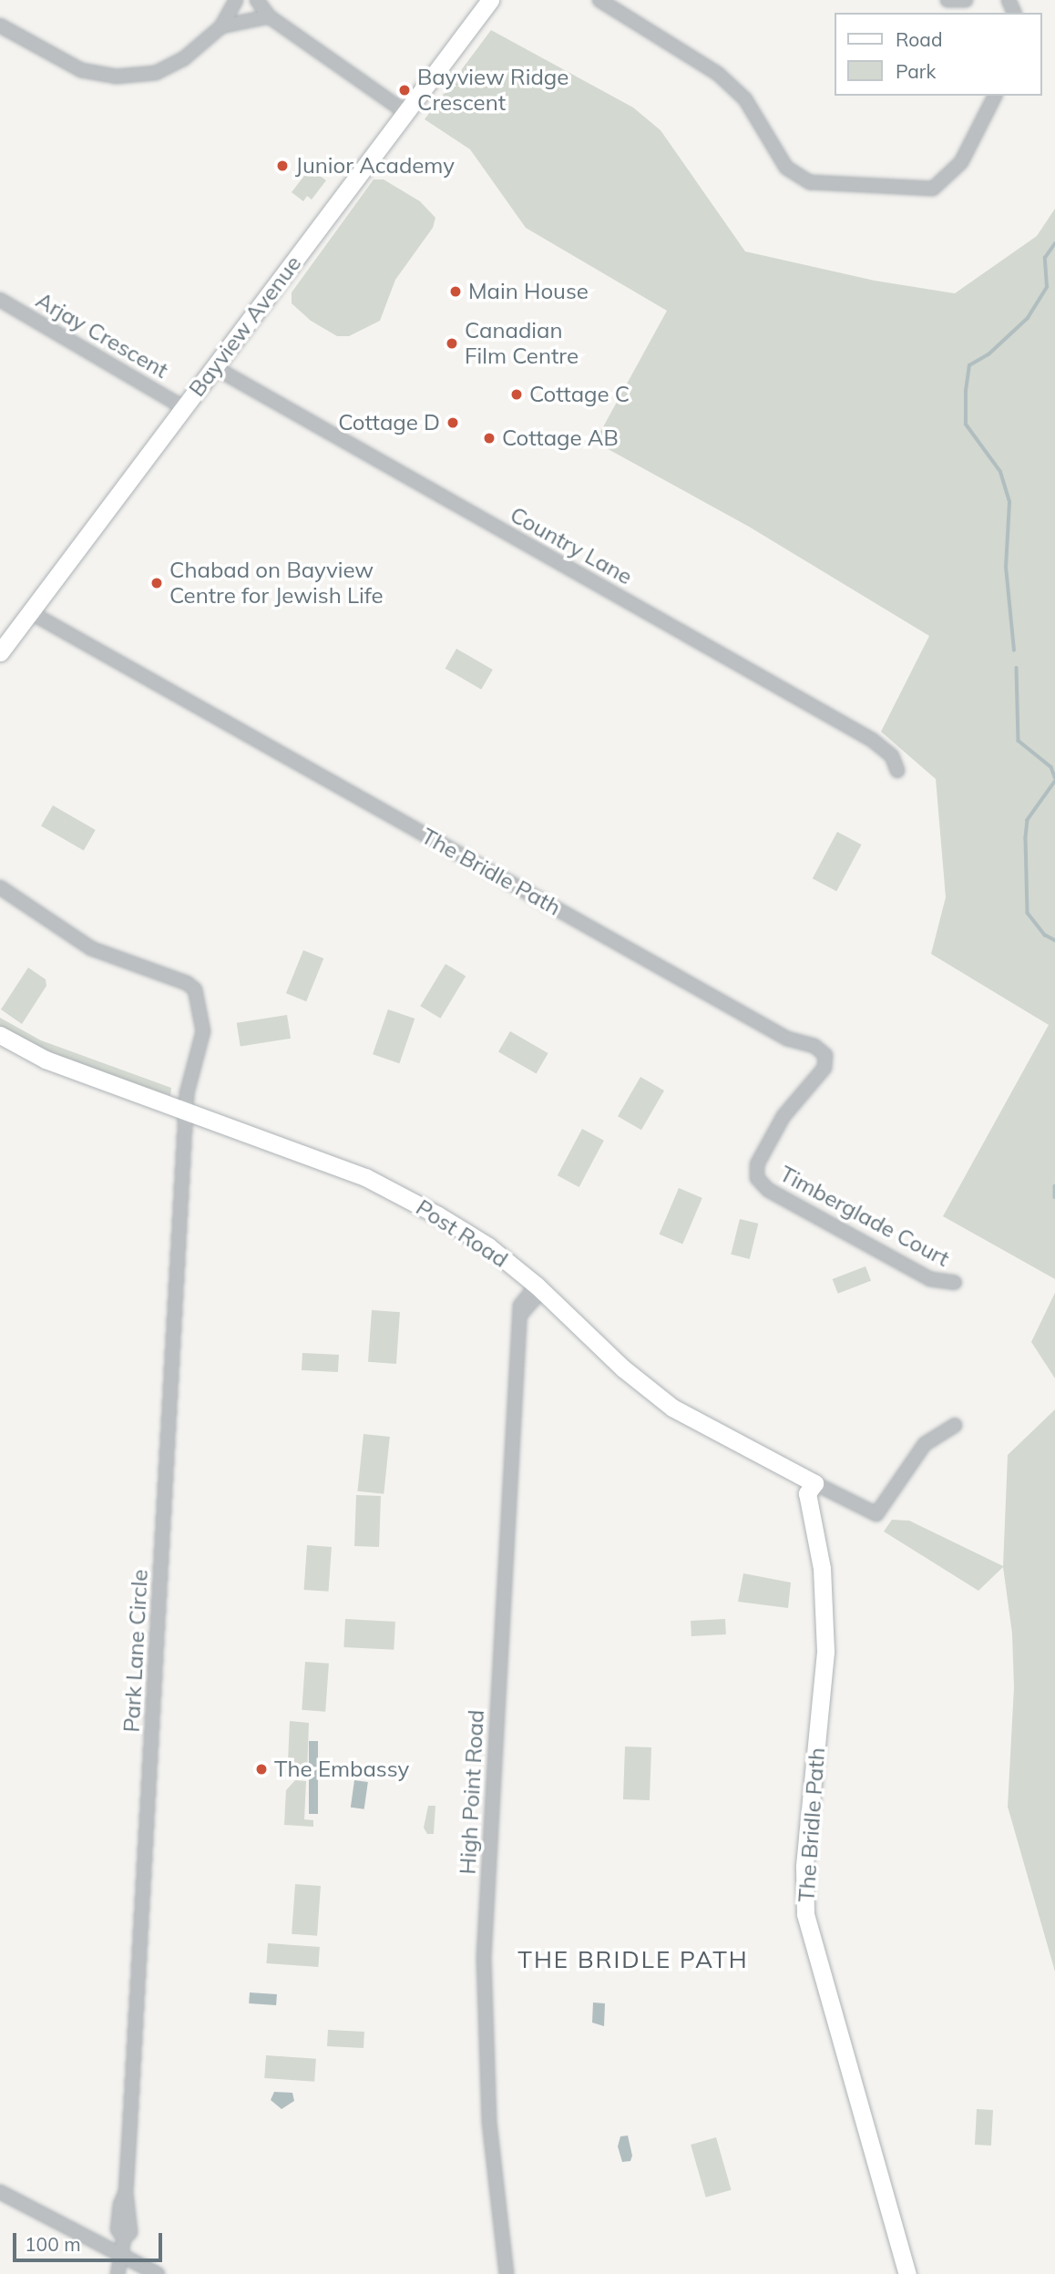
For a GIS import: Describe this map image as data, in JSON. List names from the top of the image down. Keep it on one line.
{"streets":{"street":["Bayview Avenue","Arjay Crescent","Country Lane","The Bridle Path","Timberglade Court","Post Road","Park Lane Circle","High Point Road"]},"crossings":[["Bayview Avenue","Arjay Crescent"],["Bayview Avenue","Country Lane"],["Bayview Avenue","The Bridle Path"],["The Bridle Path","Timberglade Court"],["The Bridle Path","Post Road"],["Post Road","Park Lane Circle"],["Post Road","High Point Road"]],"districts":["THE BRIDLE PATH"],"places":["Bayview Ridge Crescent","Junior Academy","Main House","Canadian Film Centre","Cottage C","Cottage D","Cottage AB","Chabad on Bayview Centre for Jewish Life","The Embassy"],"legend":["Road","Park"],"scale_bar":"100 m"}
